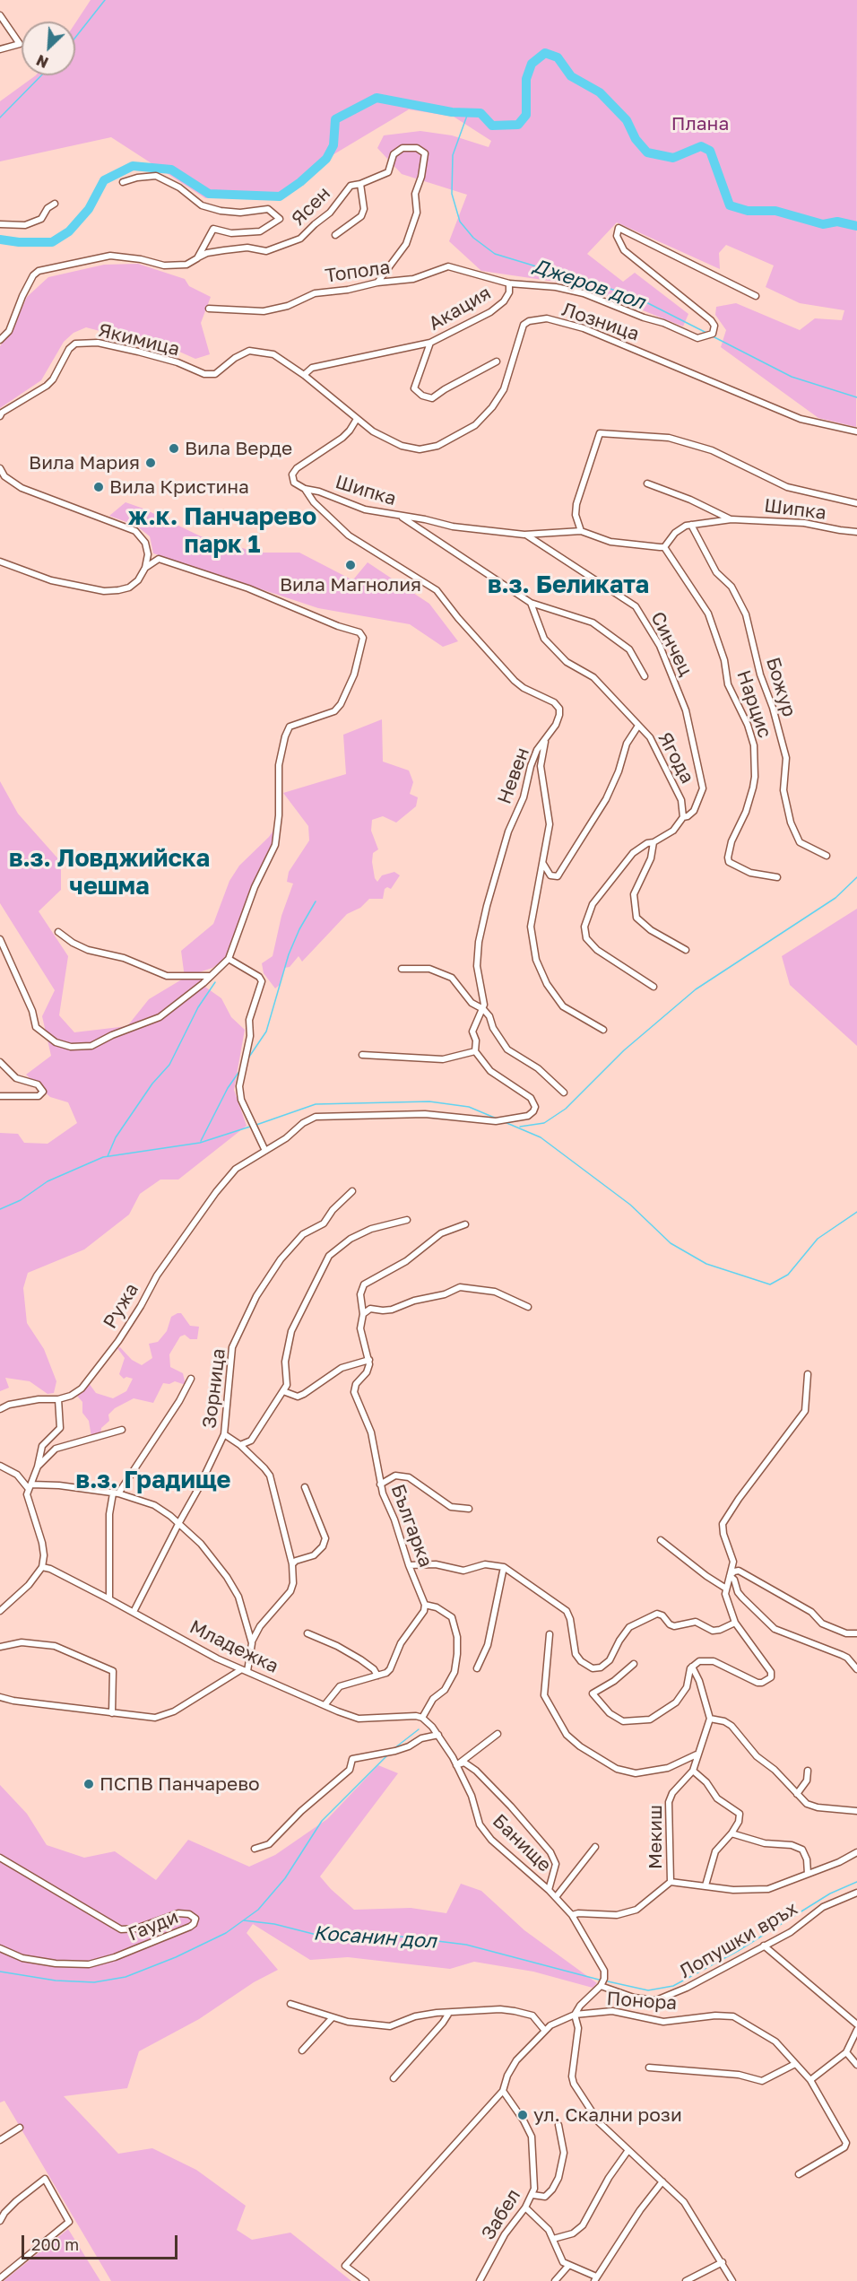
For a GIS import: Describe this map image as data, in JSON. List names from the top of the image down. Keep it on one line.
{"streets":{"street":["Ясен","Топола","Акация","Лозница","Якимица","Шипка","Синчец","Божур","Нарцис","Ягода","Невен","Ружа","Зорница","Българка","Младежка","Мекиш","Банище","Гауди","Лопушки връх","Понора","Забел"]},"crossings":[["Ясен","Топола"],["Топола","Акация"],["Акация","Лозница"],["Лозница","Якимица"],["Лозница","Шипка"],["Шипка","Синчец"],["Шипка","Божур"],["Шипка","Нарцис"],["Шипка","Невен"],["Синчец","Ягода"],["Зорница","Младежка"],["Младежка","Банище"],["Мекиш","Банище"],["Банище","Лопушки връх"]],"districts":["ж.к. Панчарево парк 1","в.з. Беликата","в.з. Ловджийска чешма","в.з. Градище"],"water":["Джеров дол","Косанин дол"],"parks":["Плана"],"places":["Вила Верде","Вила Мария","Вила Кристина","Вила Магнолия","ПСПВ Панчарево","ул. Скални рози"],"scale_bar":"200 m","north":"bottom left"}
